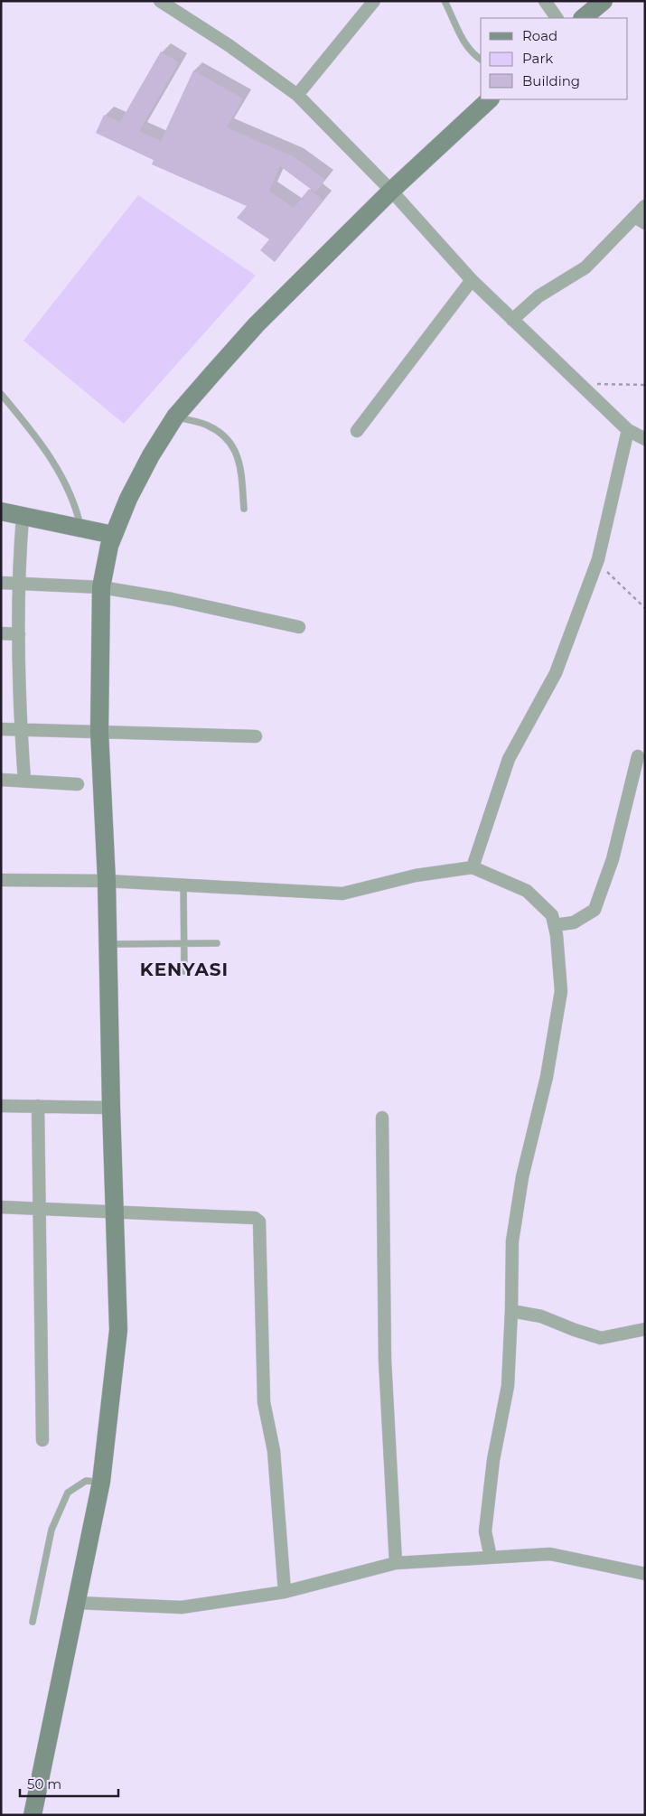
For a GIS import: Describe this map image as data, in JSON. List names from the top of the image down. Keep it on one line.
{"districts":["KENYASI"],"legend":["Road","Park","Building"],"scale_bar":"50 m"}
